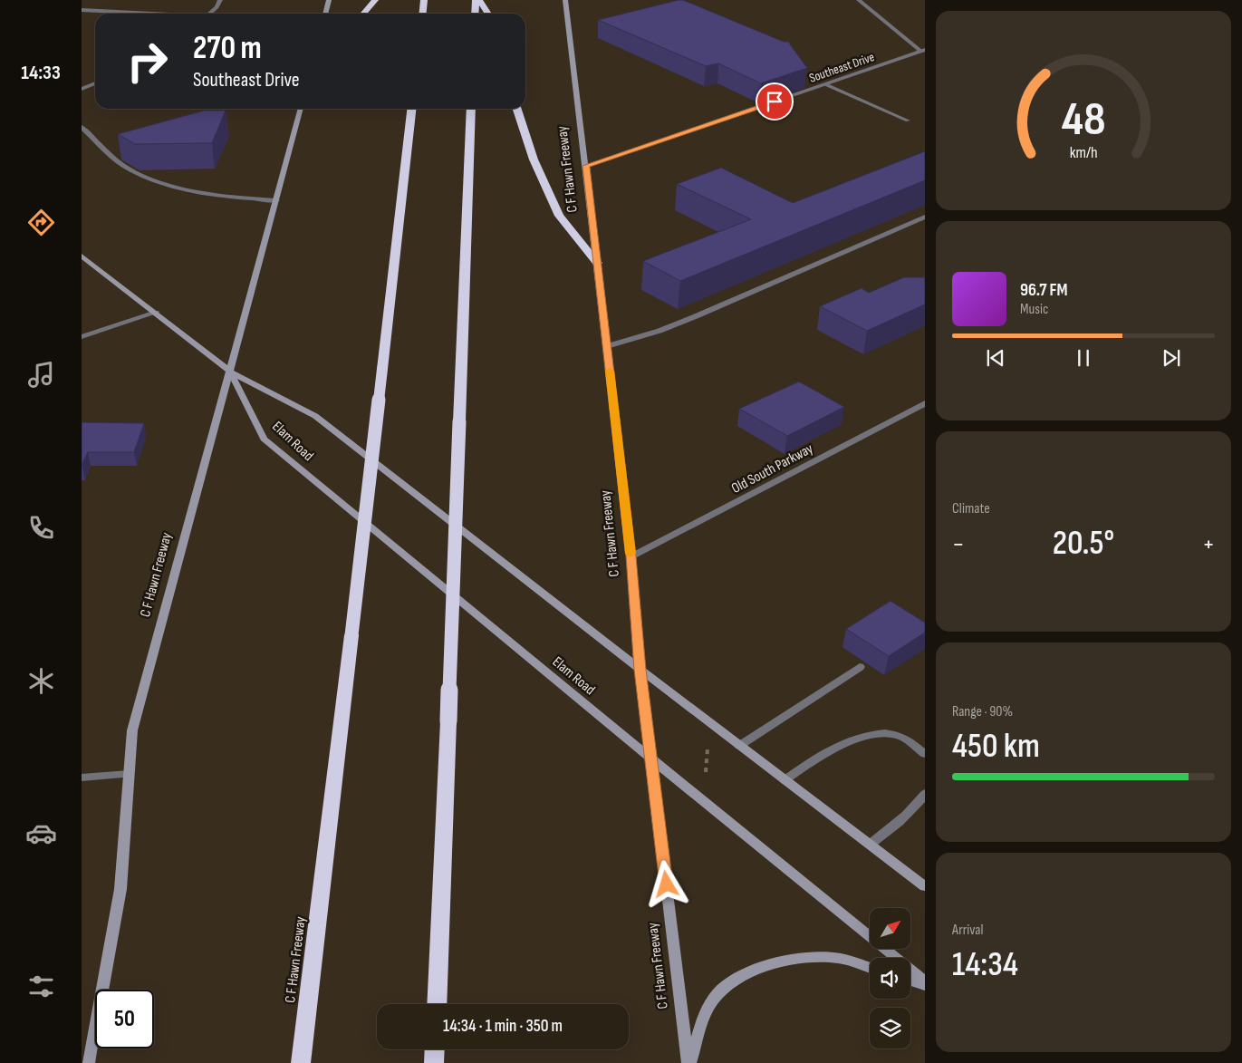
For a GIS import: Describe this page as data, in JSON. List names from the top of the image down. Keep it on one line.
{"streets":{"highway":["C F Hawn Freeway"],"main road":["Elam Road"],"street":["Southeast Drive","Old South Parkway"]},"crossings":[["Southeast Drive","C F Hawn Freeway"],["C F Hawn Freeway","Elam Road"],["C F Hawn Freeway","Old South Parkway"]],"north":"top right","page":{"tabs":"14:33","turn":["270 m","Southeast Drive"],"song":["96.7 FM","Music"],"tile":["Climate",["Range · 90%","450 km"],["Arrival","14:34"]],"heat":["−","20.5°","+"],"limit":"50","trip":"14:34 · 1 min · 350 m","gauge":["48","km/h"]}}
